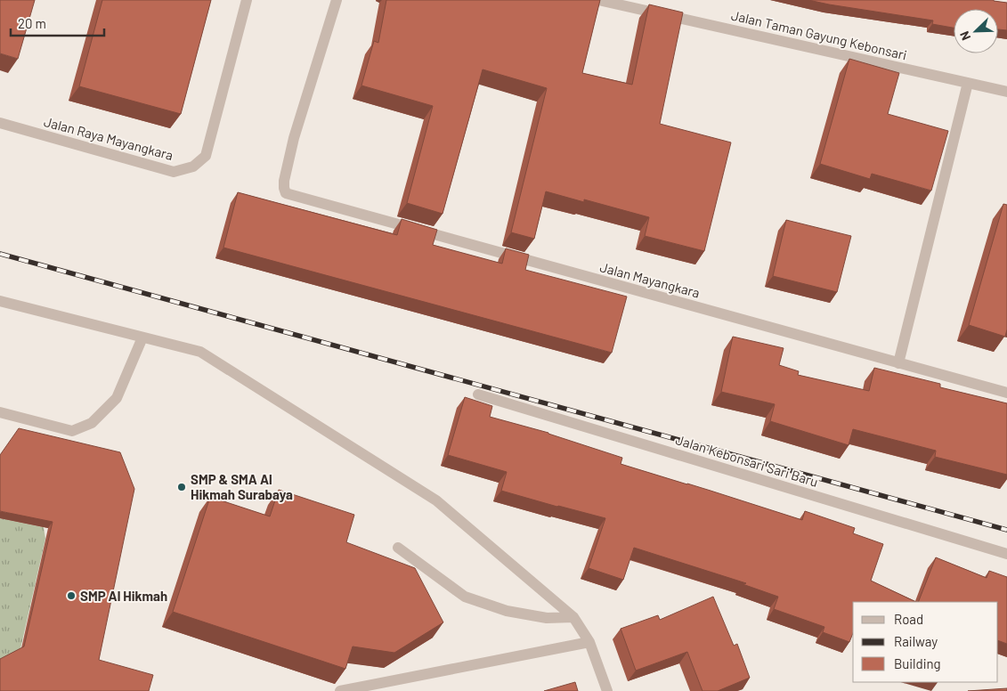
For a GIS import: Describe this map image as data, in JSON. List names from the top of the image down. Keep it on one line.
{"streets":{"street":["Jalan Taman Gayung Kebonsari","Jalan Raya Mayangkara","Jalan Mayangkara","Jalan Kebonsari Sari Baru"]},"places":["SMP & SMA Al Hikmah Surabaya","SMP Al Hikmah"],"legend":["Road","Railway","Building"],"scale_bar":"20 m","north":"bottom left"}
